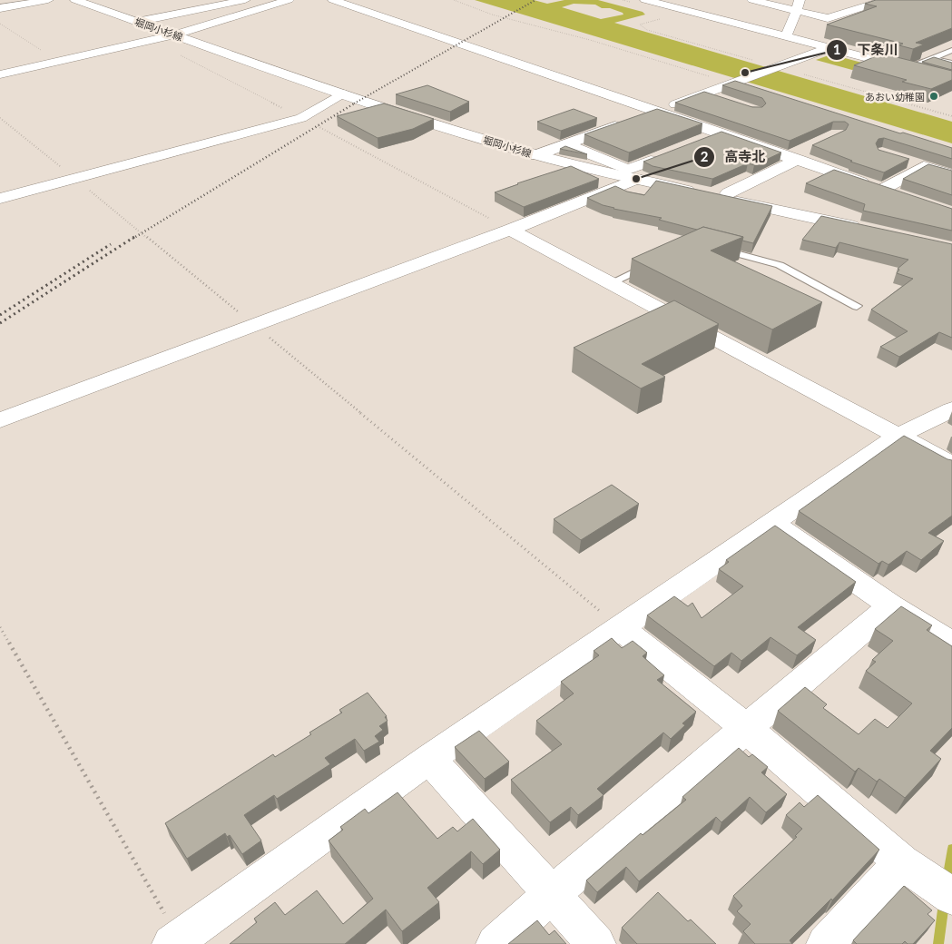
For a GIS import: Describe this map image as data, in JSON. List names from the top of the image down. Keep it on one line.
{"streets":{"street":["堀岡小杉線"]},"places":["下条川","あおい幼稚園","高寺北"]}
